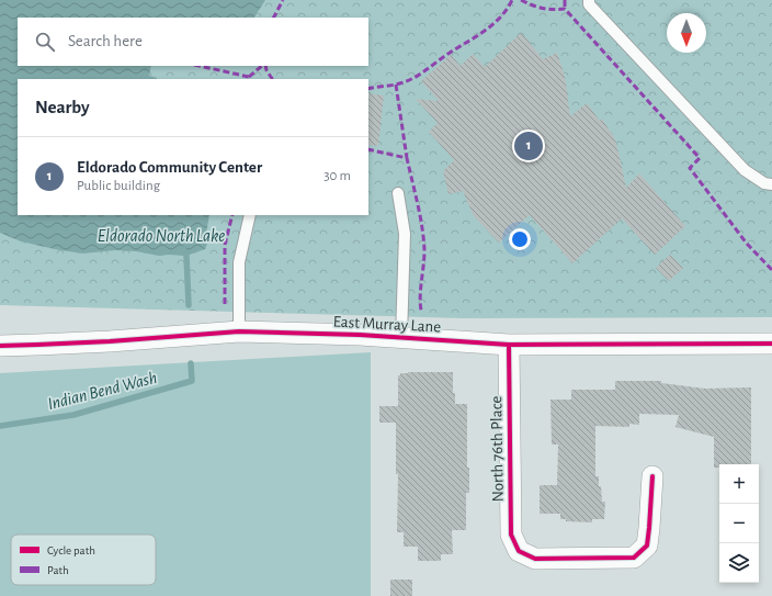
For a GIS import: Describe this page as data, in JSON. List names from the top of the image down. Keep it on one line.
{"streets":{"street":["East Murray Lane","North 76th Place"]},"crossings":[["East Murray Lane","North 76th Place"]],"water":["Eldorado North Lake","Indian Bend Wash"],"legend":["Cycle path","Path"],"north":"bottom","page":{"search":"Search here","heading":"Nearby","pins":"1","list":[{"mark":"1","name":"Eldorado Community Center","note":"Public building","value":"30 m"}],"map_buttons":["+","−"]}}
